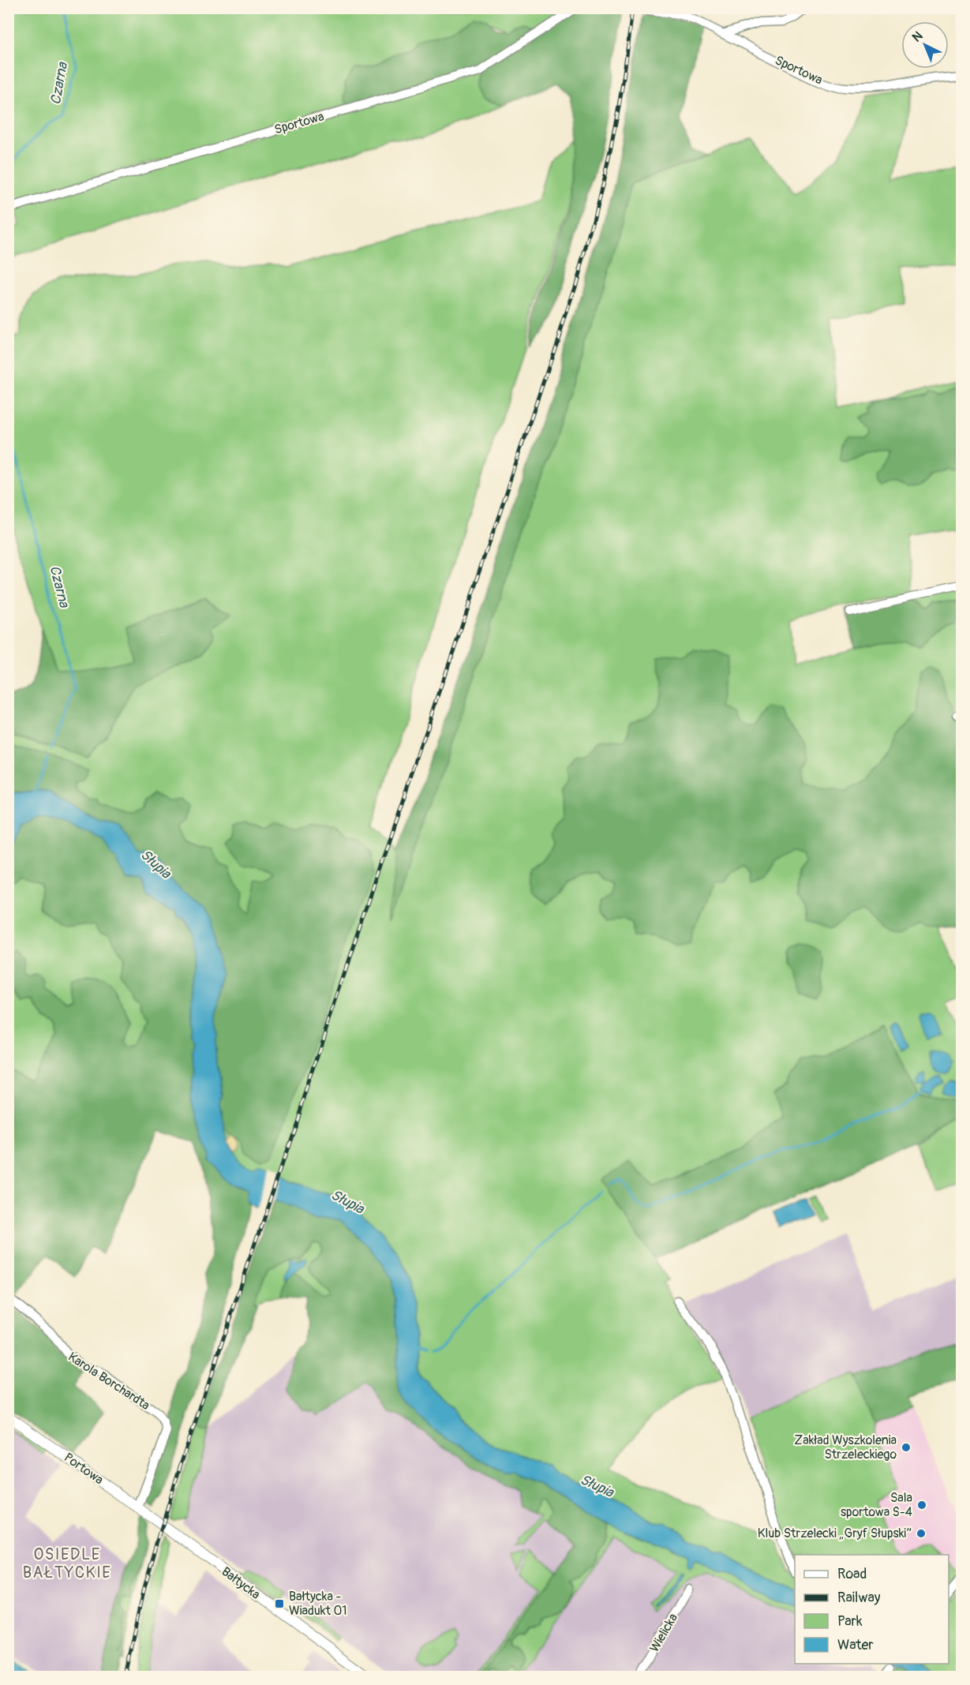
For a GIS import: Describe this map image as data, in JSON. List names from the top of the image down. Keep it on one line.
{"streets":{"main road":["Portowa","Bałtycka"],"street":["Sportowa","Karola Borchardta","Wielicka"]},"crossings":[["Karola Borchardta","Portowa"],["Portowa","Bałtycka"]],"districts":["OSIEDLE BAŁTYCKIE"],"water":["Czarna","Słupia"],"places":{"other":["Zakład Wyszkolenia Strzeleckiego","Sala sportowa S-4","Klub Strzelecki „Gryf Słupski”"],"transit":["Bałtycka - Wiadukt 01"]},"legend":["Road","Railway","Park","Water"],"north":"top left"}
